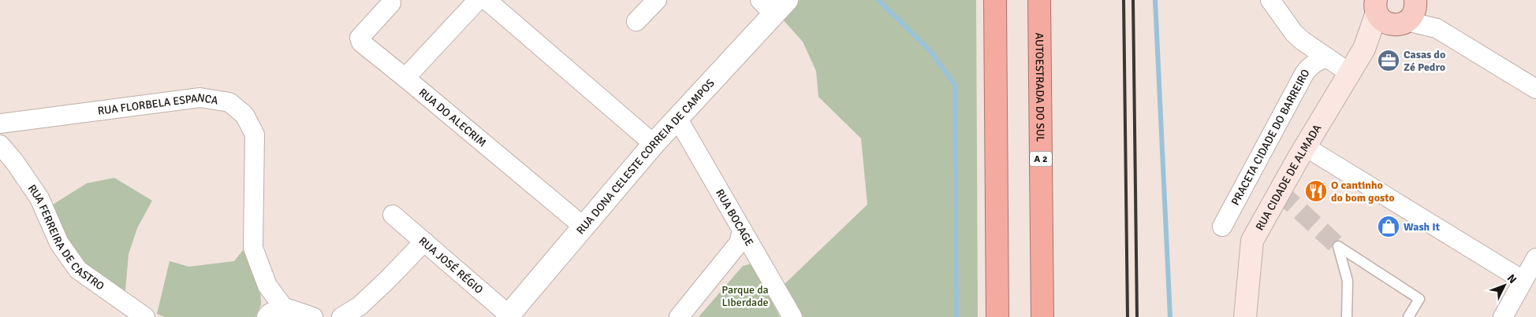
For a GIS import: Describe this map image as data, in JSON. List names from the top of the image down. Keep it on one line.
{"streets":{"highway":["AUTOESTRADA DO SUL","A 2"],"main road":["RUA CIDADE DE ALMADA"],"street":["RUA FLORBELA ESPANCA","RUA DO ALECRIM","PRACETA CIDADE DO BARREIRO","RUA DONA CELESTE CORREIA DE CAMPOS","RUA BOCAGE","RUA FERREIRA DE CASTRO","RUA JOSÉ RÉGIO"]},"crossings":[["RUA DO ALECRIM","RUA DONA CELESTE CORREIA DE CAMPOS"],["RUA DONA CELESTE CORREIA DE CAMPOS","RUA BOCAGE"],["RUA DONA CELESTE CORREIA DE CAMPOS","RUA JOSÉ RÉGIO"]],"parks":["Parque da Liberdade"],"places":{"office":["Casas do Zé Pedro"],"restaurant":["O cantinho do bom gosto"],"shop":["Wash It"]},"north":"top right"}
